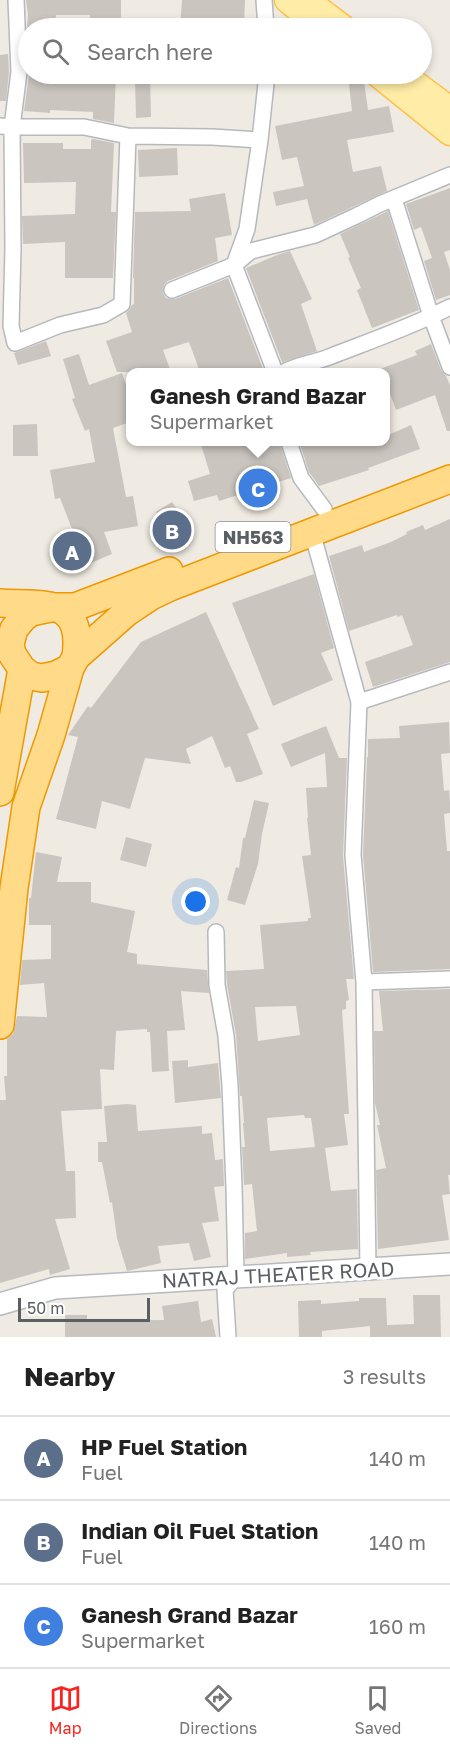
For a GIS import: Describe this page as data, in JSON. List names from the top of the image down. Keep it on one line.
{"streets":{"highway":["NH563"],"street":["NATRAJ THEATER ROAD"]},"scale_bar":"50 m","page":{"search":"Search here","popup":["Ganesh Grand Bazar","Supermarket"],"pins":["C","B","A"],"scale":"50 m","heading":["Nearby","3 results"],"list":[{"mark":"A","name":"HP Fuel Station","note":"Fuel","value":"140 m"},{"mark":"B","name":"Indian Oil Fuel Station","note":"Fuel","value":"140 m"},{"mark":"C","name":"Ganesh Grand Bazar","note":"Supermarket","value":"160 m"}],"nav":["Map","Directions","Saved"]}}
